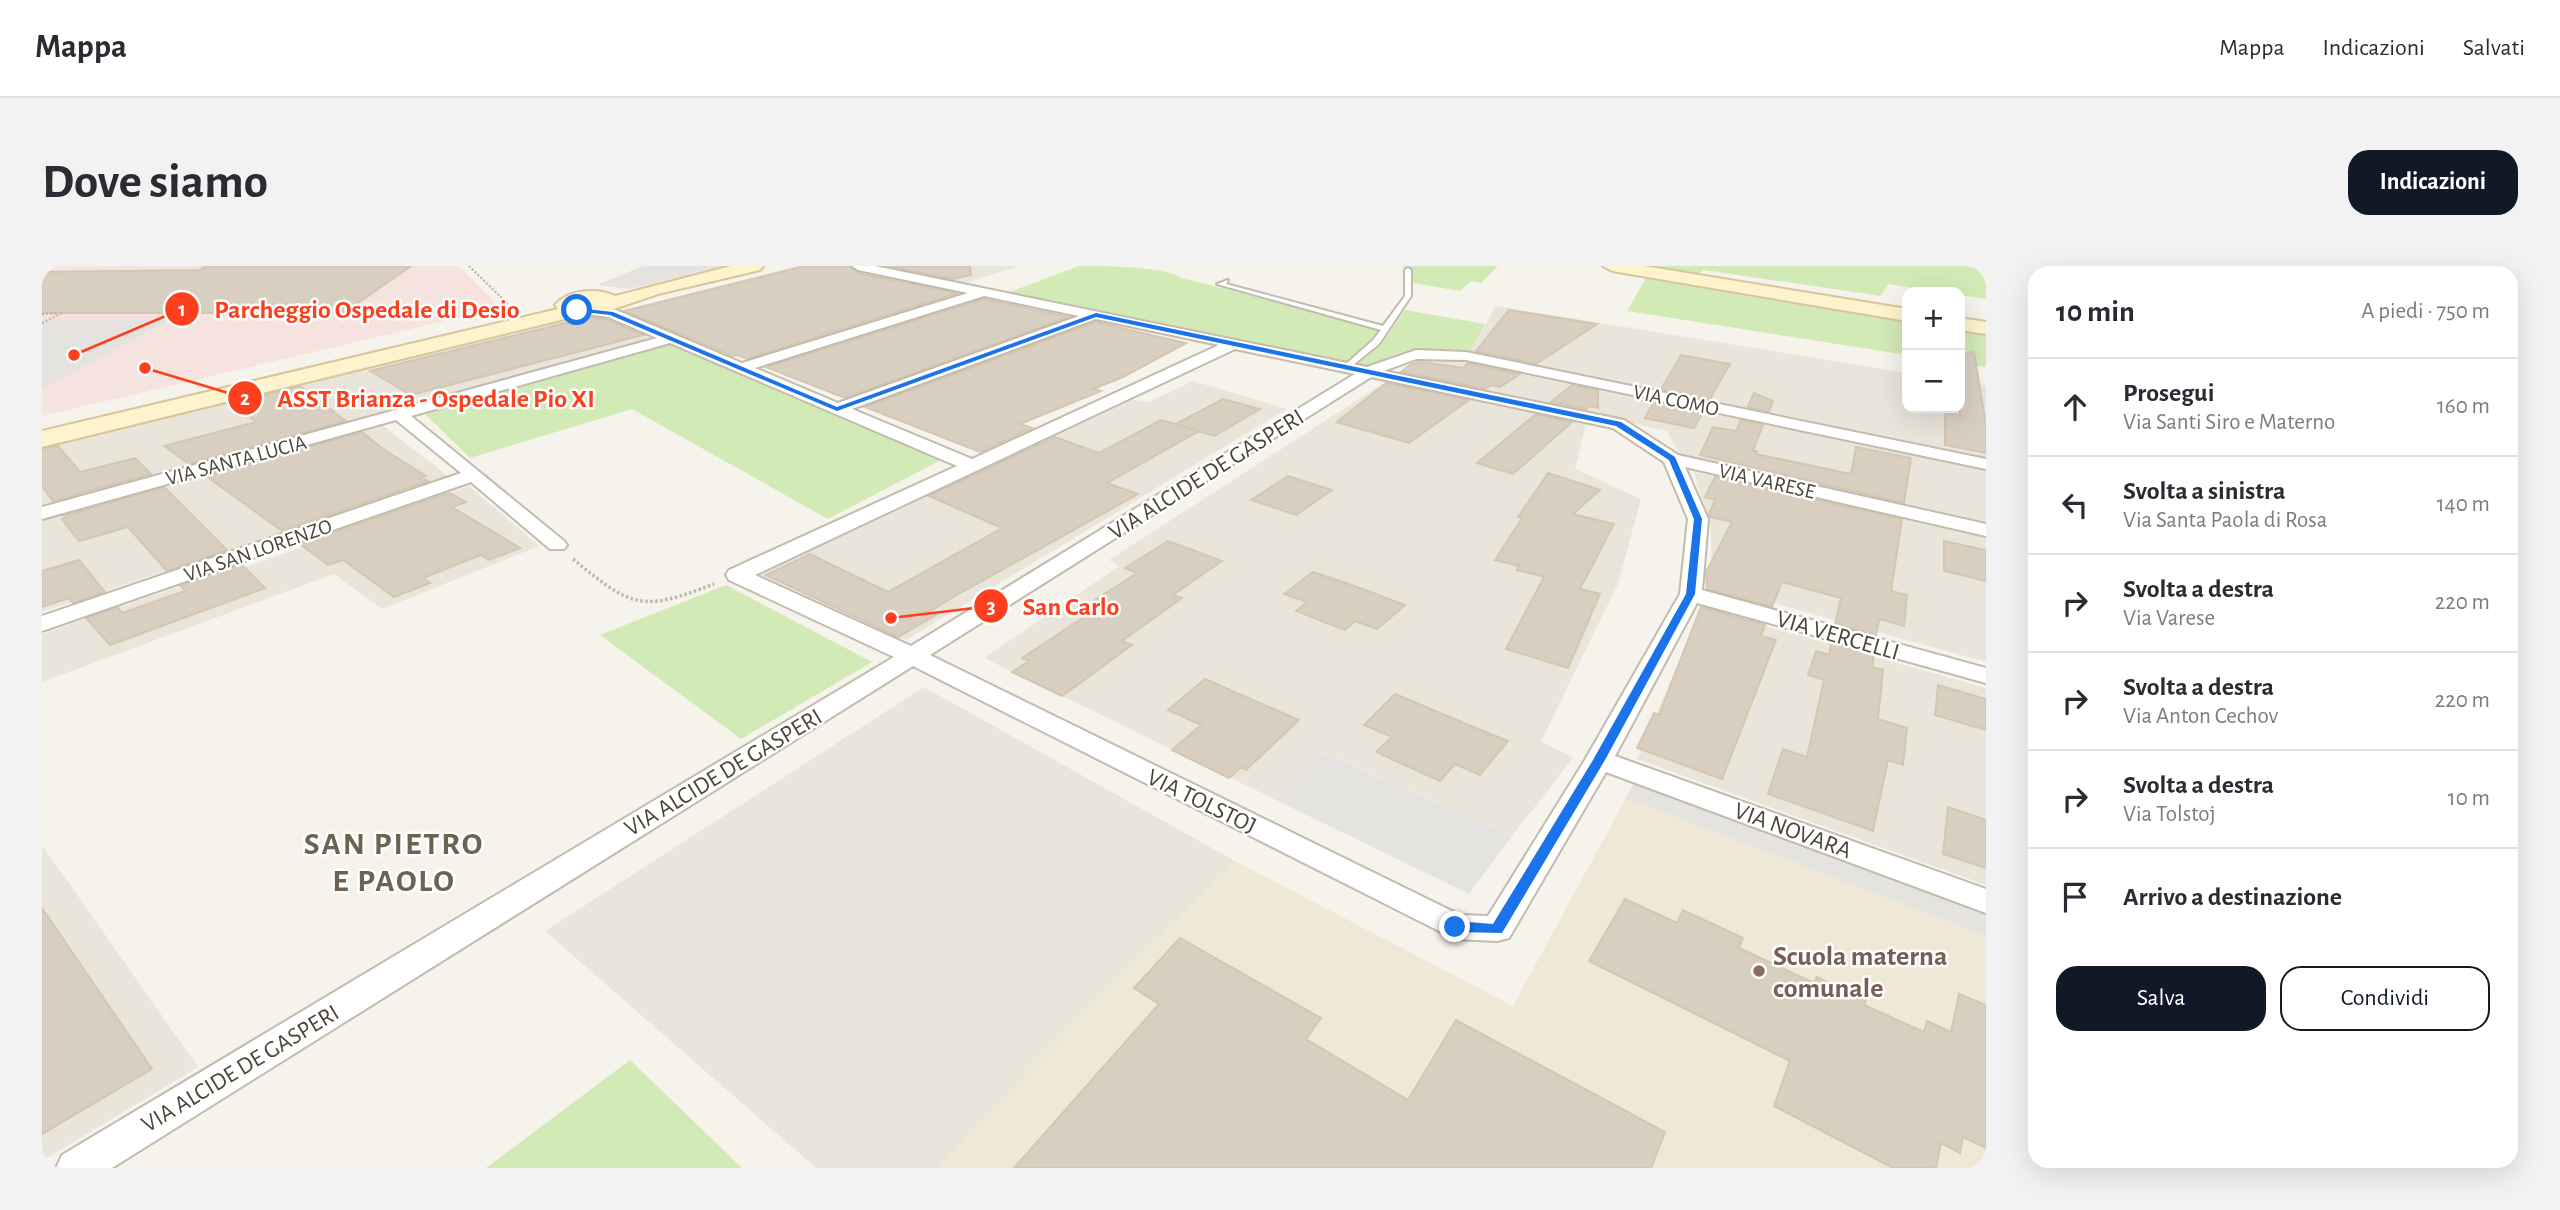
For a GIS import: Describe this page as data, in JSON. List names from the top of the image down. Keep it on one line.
{"streets":{"street":["VIA COMO","VIA SANTA LUCIA","VIA ALCIDE DE GASPERI","VIA VARESE","VIA SAN LORENZO","VIA VERCELLI","VIA TOLSTOJ","VIA NOVARA"]},"crossings":[["VIA COMO","VIA ALCIDE DE GASPERI"],["VIA COMO","VIA VARESE"],["VIA ALCIDE DE GASPERI","VIA VARESE"],["VIA ALCIDE DE GASPERI","VIA TOLSTOJ"],["VIA TOLSTOJ","VIA NOVARA"]],"districts":["SAN PIETRO E PAOLO"],"places":["Parcheggio Ospedale di Desio","ASST Brianza - Ospedale Pio XI","San Carlo","Scuola materna comunale"],"page":{"header":"Mappa","nav":["Mappa","Indicazioni","Salvati"],"buttons":["Indicazioni",["Salva","Condividi"]],"title":"Dove siamo","heading":["10 min","A piedi · 750 m"],"map_buttons":["+","−"],"list":[["Prosegui","Via Santi Siro e Materno","160 m"],["Svolta a sinistra","Via Santa Paola di Rosa","140 m"],["Svolta a destra","Via Varese","220 m"],["Svolta a destra","Via Anton Cechov","220 m"],["Svolta a destra","Via Tolstoj","10 m"],"Arrivo a destinazione"]}}
